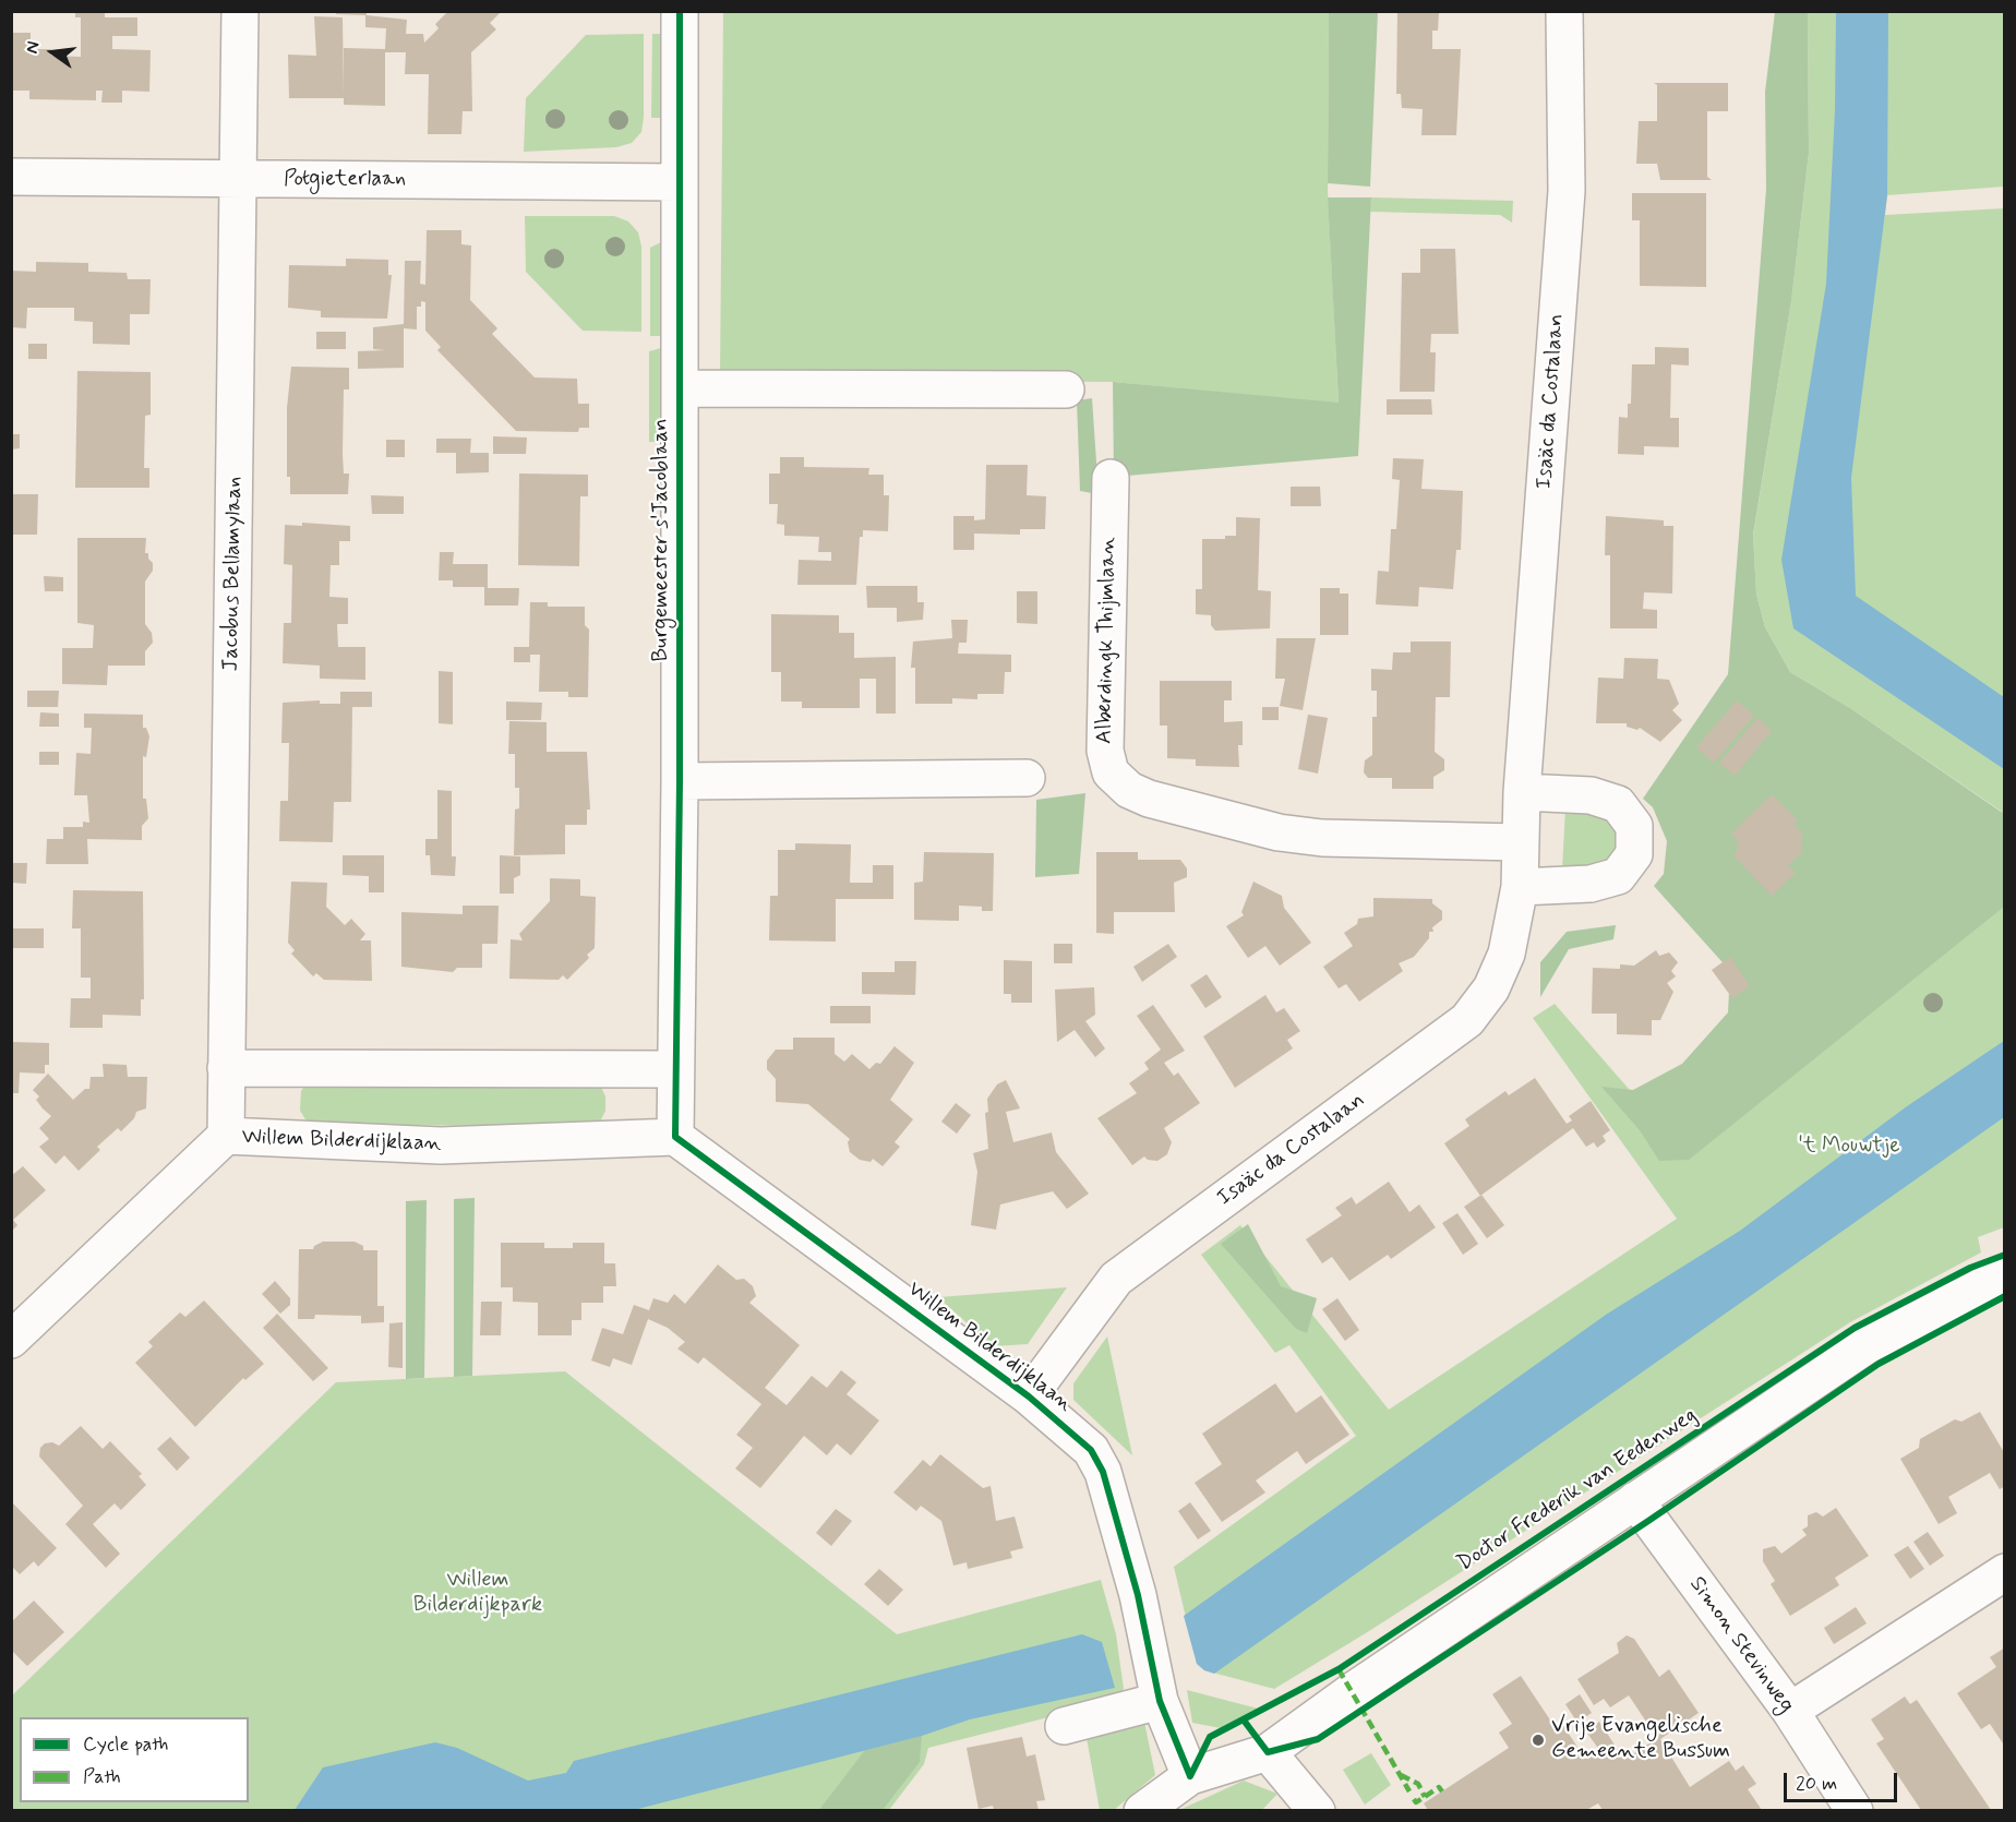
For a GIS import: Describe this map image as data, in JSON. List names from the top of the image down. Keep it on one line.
{"streets":{"street":["Potgieterlaan","Isaäc da Costalaan","Burgemeester s'Jacoblaan","Jacobus Bellamylaan","Alberdingk Thijmlaan","Willem Bilderdijklaan","Doctor Frederik van Eedenweg","Simon Stevinweg"]},"crossings":[["Potgieterlaan","Burgemeester s'Jacoblaan"],["Potgieterlaan","Jacobus Bellamylaan"],["Isaäc da Costalaan","Alberdingk Thijmlaan"],["Isaäc da Costalaan","Willem Bilderdijklaan"],["Jacobus Bellamylaan","Willem Bilderdijklaan"],["Willem Bilderdijklaan","Doctor Frederik van Eedenweg"],["Doctor Frederik van Eedenweg","Simon Stevinweg"]],"parks":["'t Mouwtje","Willem Bilderdijkpark"],"places":["Vrije Evangelische Gemeente Bussum"],"legend":["Cycle path","Path"],"scale_bar":"20 m","north":"left"}
